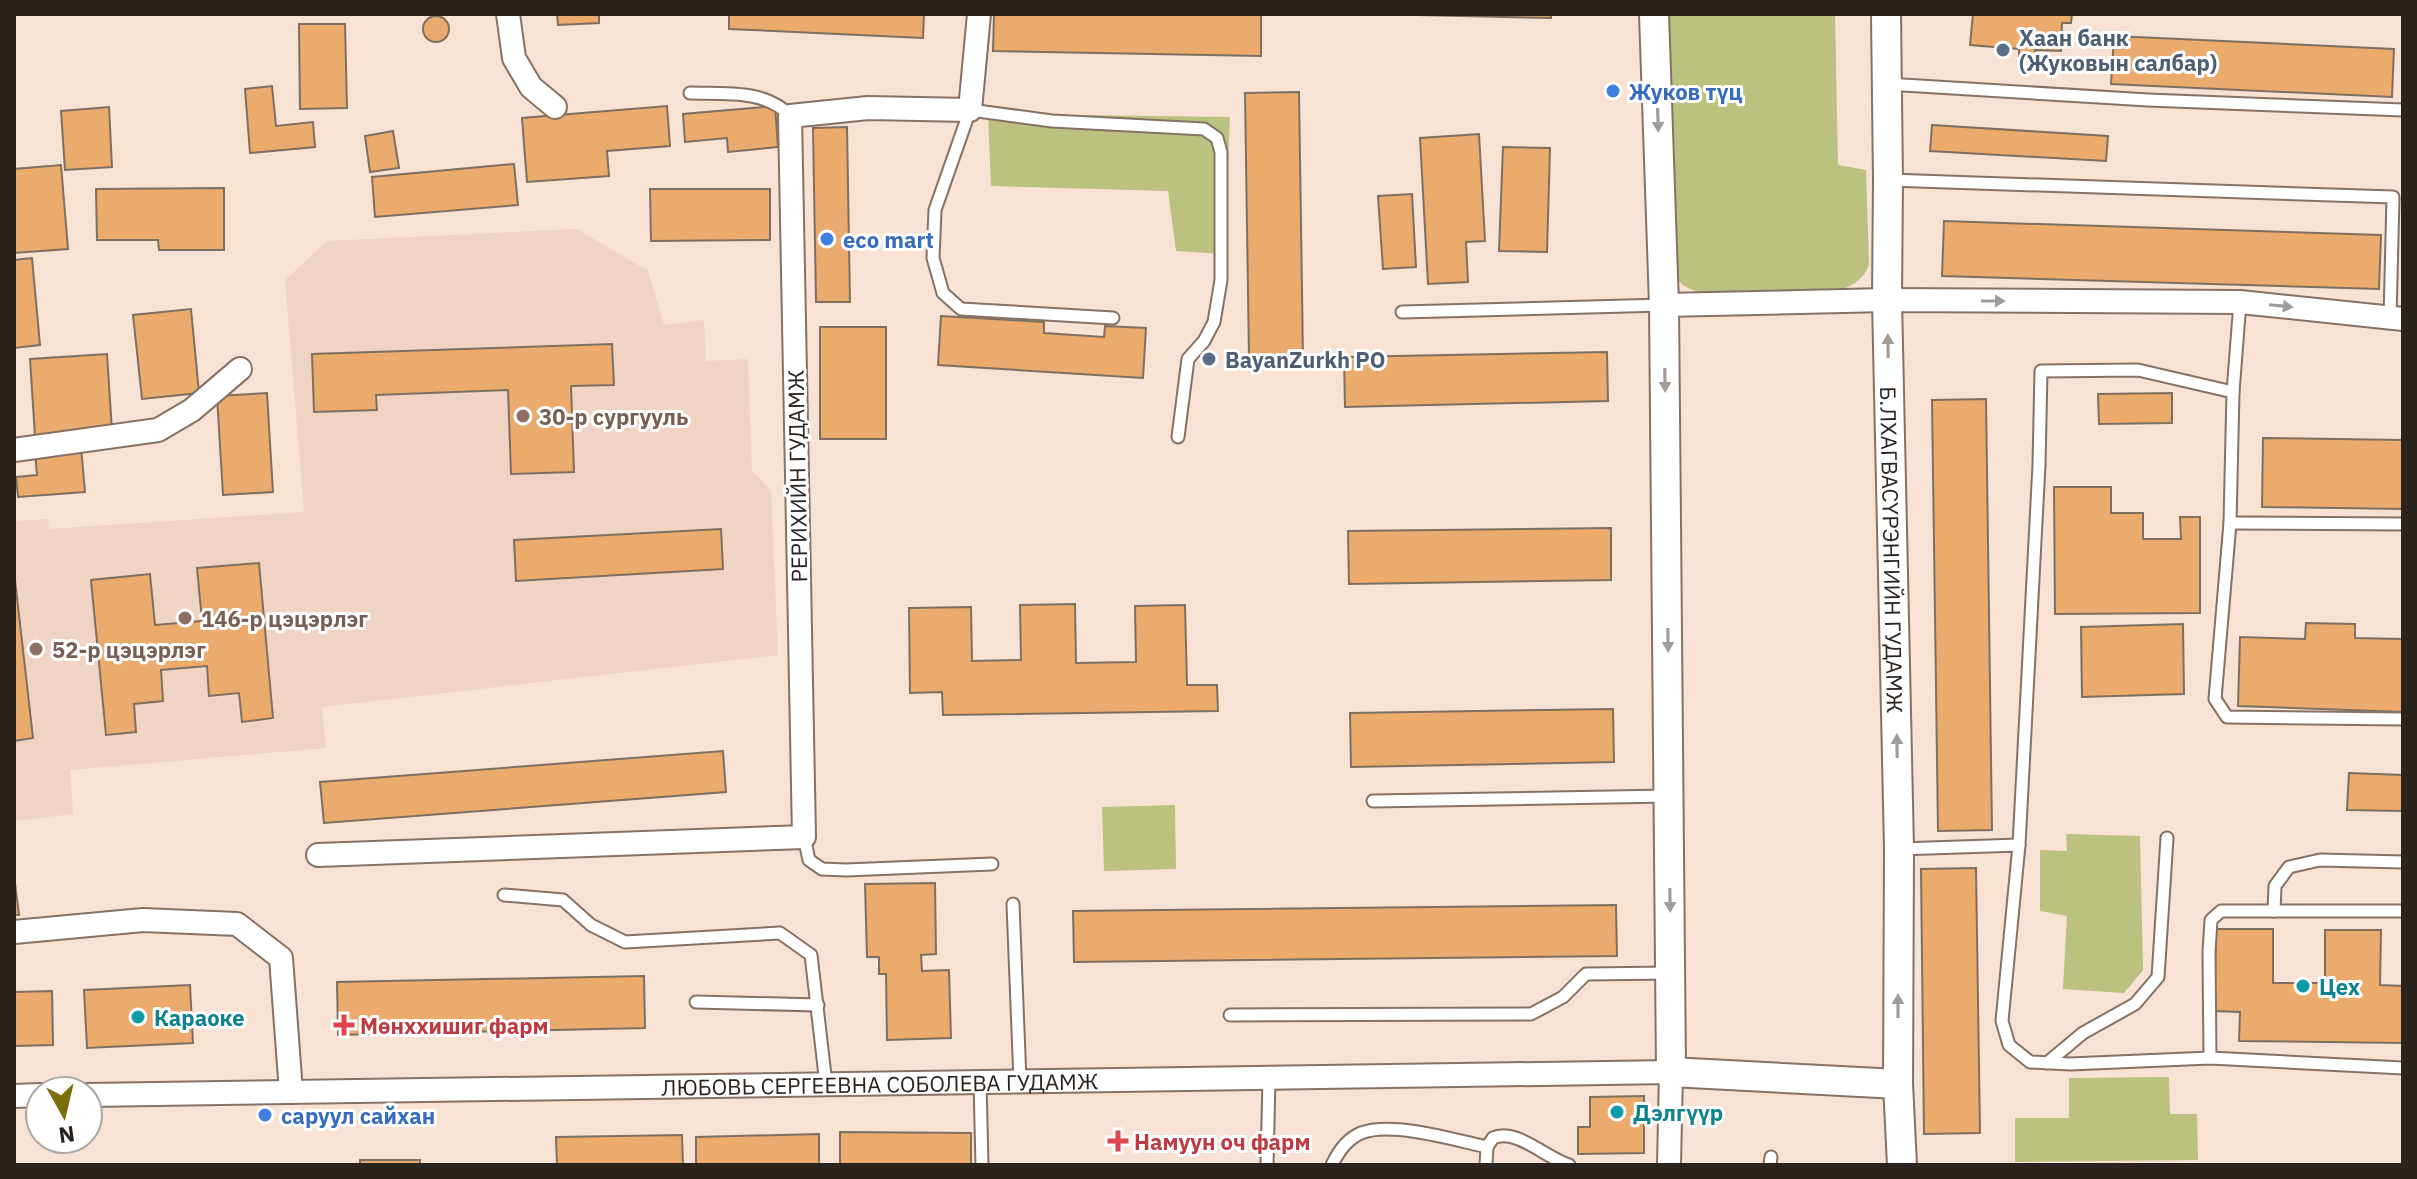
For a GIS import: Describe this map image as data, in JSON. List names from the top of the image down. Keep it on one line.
{"streets":{"street":["РЕРИХИЙН ГУДАМЖ","Б.ЛХАГВАСҮРЭНГИЙН ГУДАМЖ","ЛЮБОВЬ СЕРГЕЕВНА СОБОЛЕВА ГУДАМЖ"]},"places":{"other":["Хаан банк (Жуковын салбар)","Жуков түц","eco mart","BayanZurkh PO","30-р сургууль","146-р цэцэрлэг","52-р цэцэрлэг","Цех","Караоке","Дэлгүүр","саруул сайхан"],"health":["Мөнххишиг фарм","Намуун оч фарм"]},"north":"bottom"}
